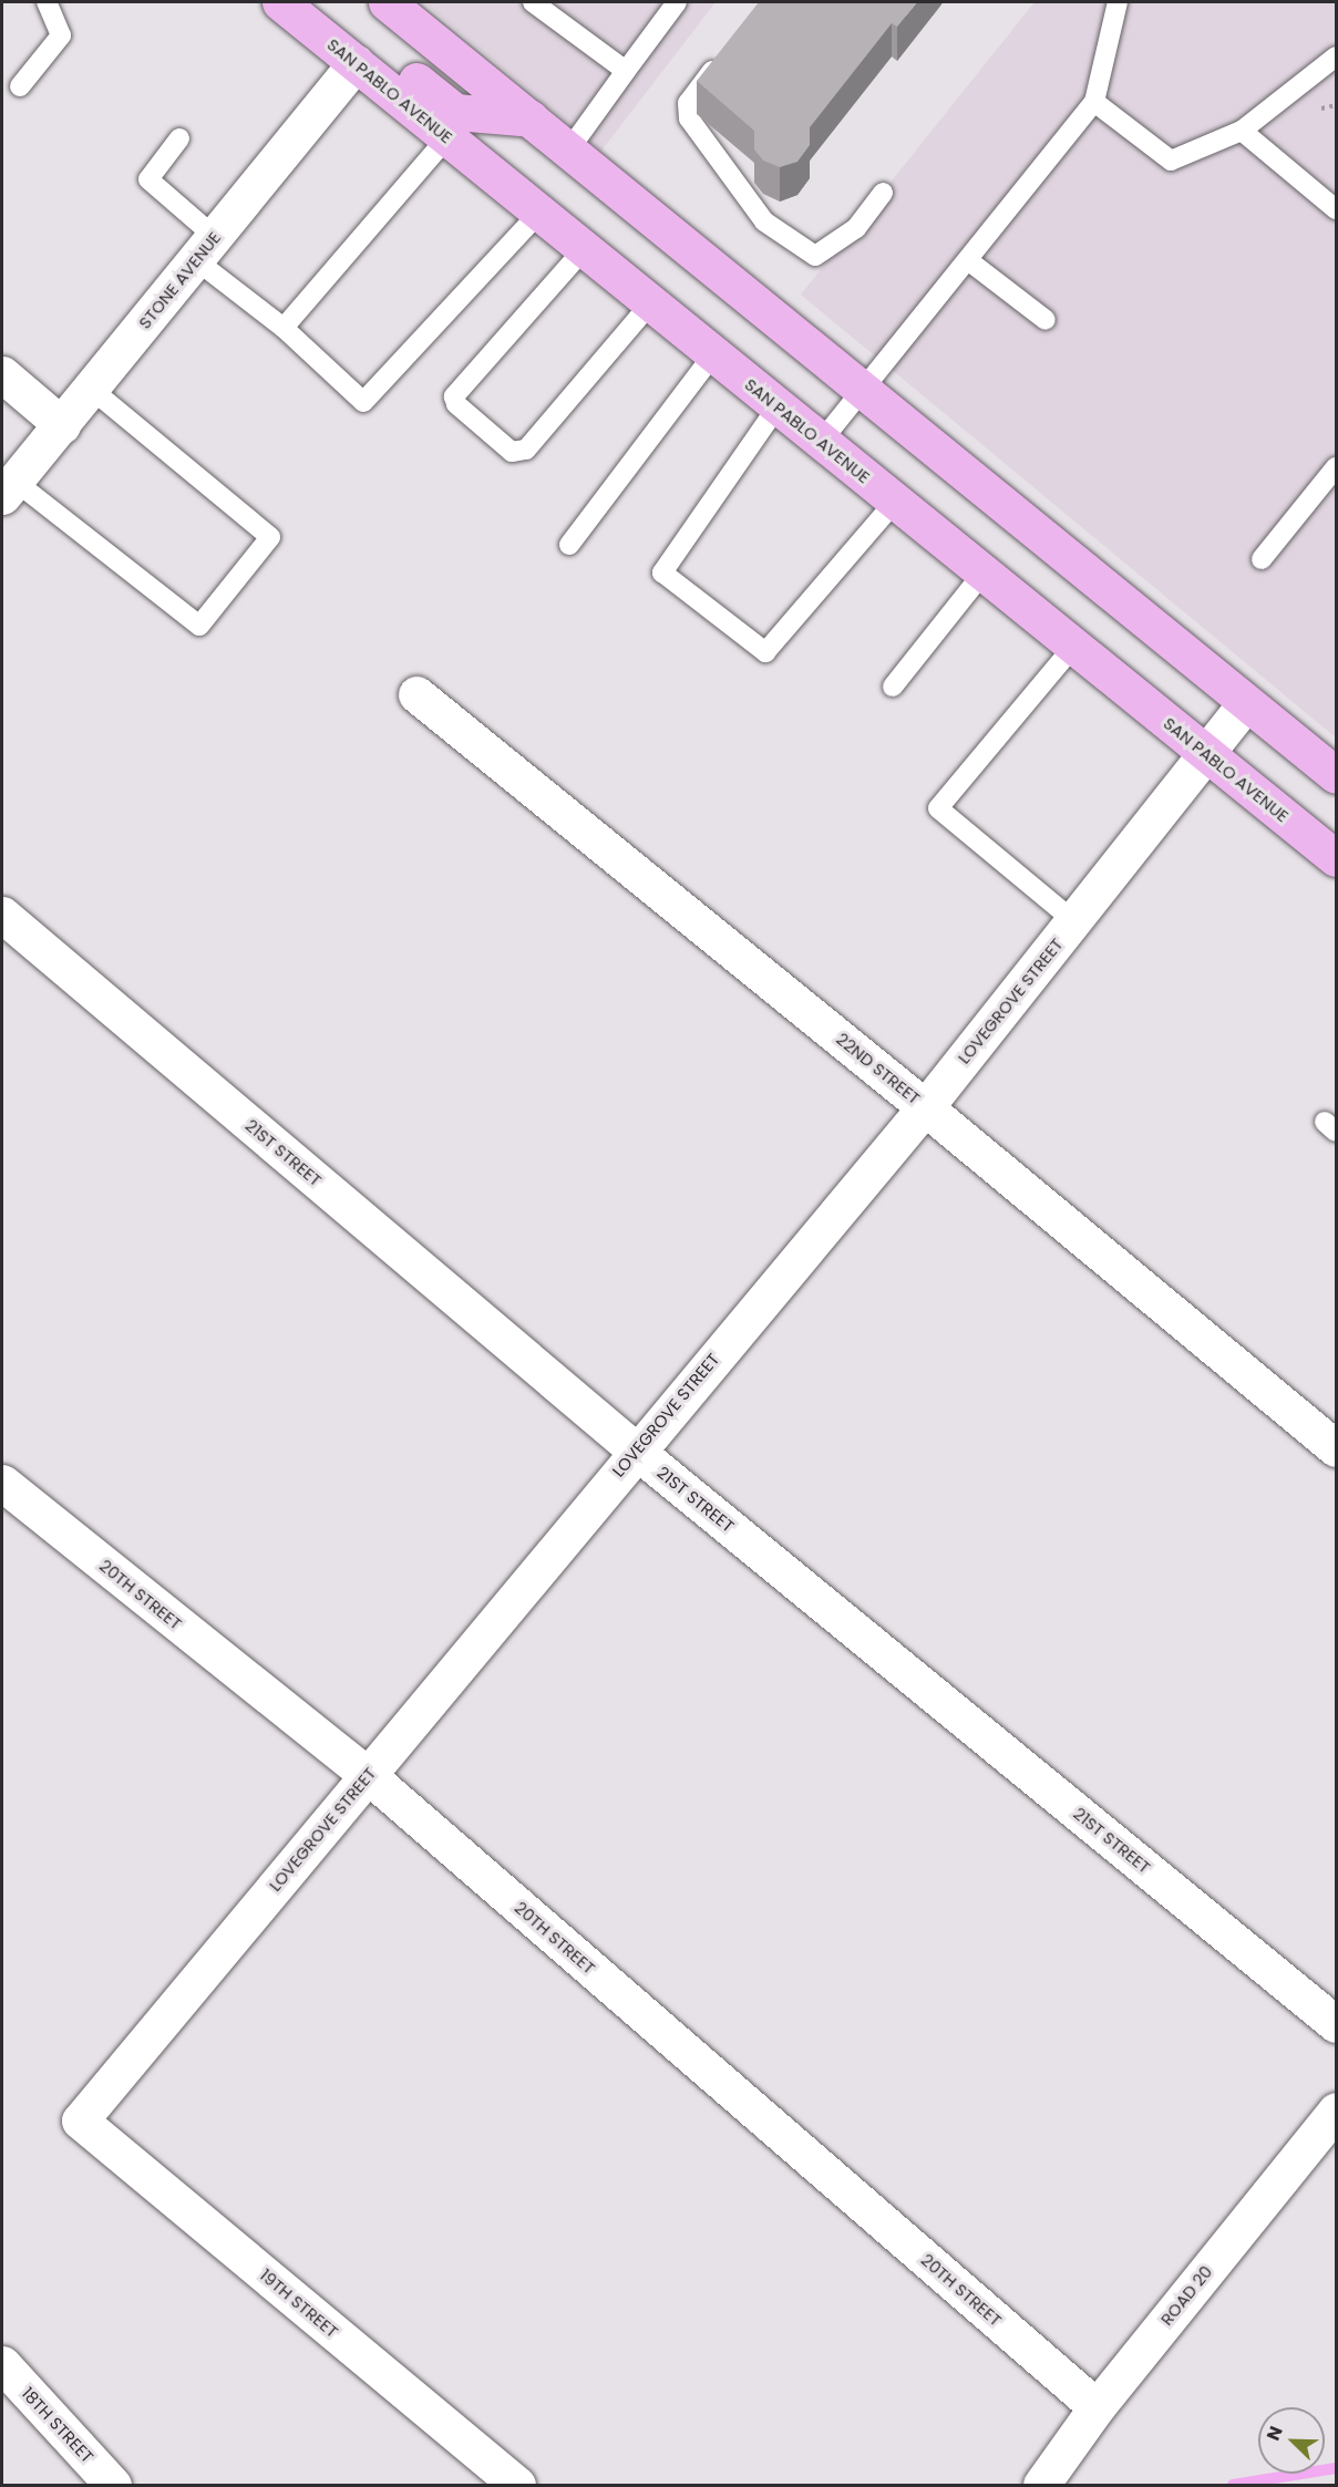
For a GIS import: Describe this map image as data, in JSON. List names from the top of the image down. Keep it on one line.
{"streets":{"main road":["SAN PABLO AVENUE"],"street":["STONE AVENUE","LOVEGROVE STREET","22ND STREET","21ST STREET","20TH STREET","ROAD 20","19TH STREET","18TH STREET"]},"crossings":[["SAN PABLO AVENUE","STONE AVENUE"],["SAN PABLO AVENUE","LOVEGROVE STREET"],["LOVEGROVE STREET","22ND STREET"],["LOVEGROVE STREET","21ST STREET"],["LOVEGROVE STREET","20TH STREET"],["LOVEGROVE STREET","19TH STREET"],["20TH STREET","ROAD 20"]],"north":"top left"}
